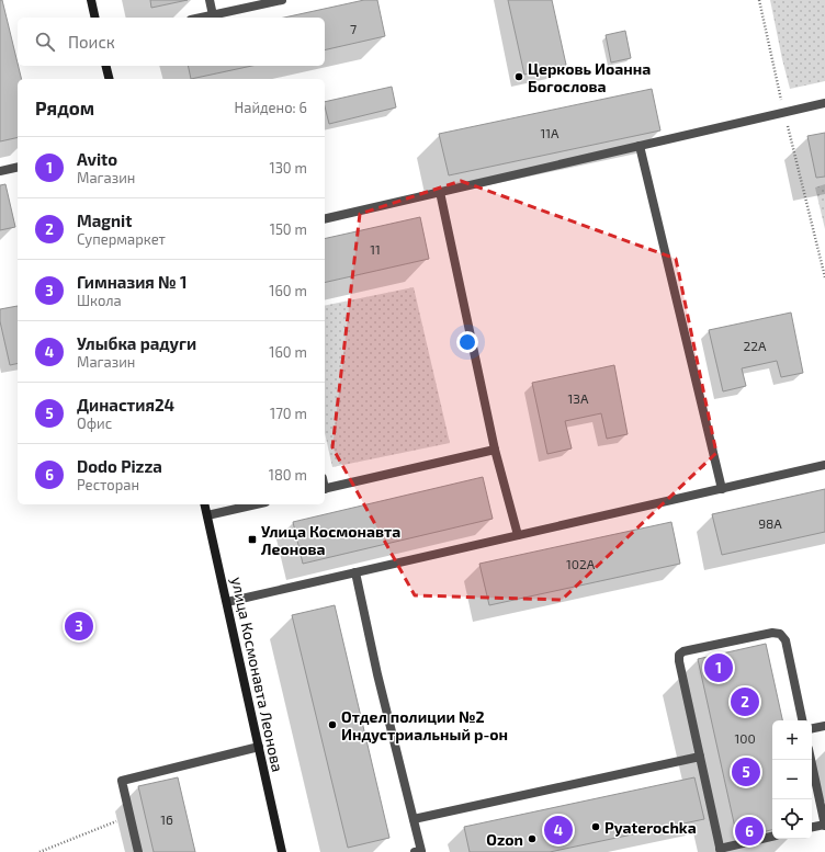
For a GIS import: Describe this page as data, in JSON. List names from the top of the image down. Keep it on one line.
{"streets":{"main road":["улица Космонавта Леонова"]},"places":{"other":["Церковь Иоанна Богослова","Отдел полиции №2 Индустриальный р-он","Pyaterochka","Ozon"],"transit":["Улица Космонавта Леонова"]},"house_numbers":["7","11А","11","22А","13А","98А","102А","100","16"],"page":{"search":"Поиск","heading":["Рядом","Найдено: 6"],"list":[{"mark":"1","name":"Avito","note":"Магазин","value":"130 m"},{"mark":"2","name":"Magnit","note":"Супермаркет","value":"150 m"},{"mark":"3","name":"Гимназия № 1","note":"Школа","value":"160 m"},{"mark":"4","name":"Улыбка радуги","note":"Магазин","value":"160 m"},{"mark":"5","name":"Династия24","note":"Офис","value":"170 m"},{"mark":"6","name":"Dodo Pizza","note":"Ресторан","value":"180 m"}],"pins":["3","1","2","5","4","6"],"map_buttons":["+","−"]}}
